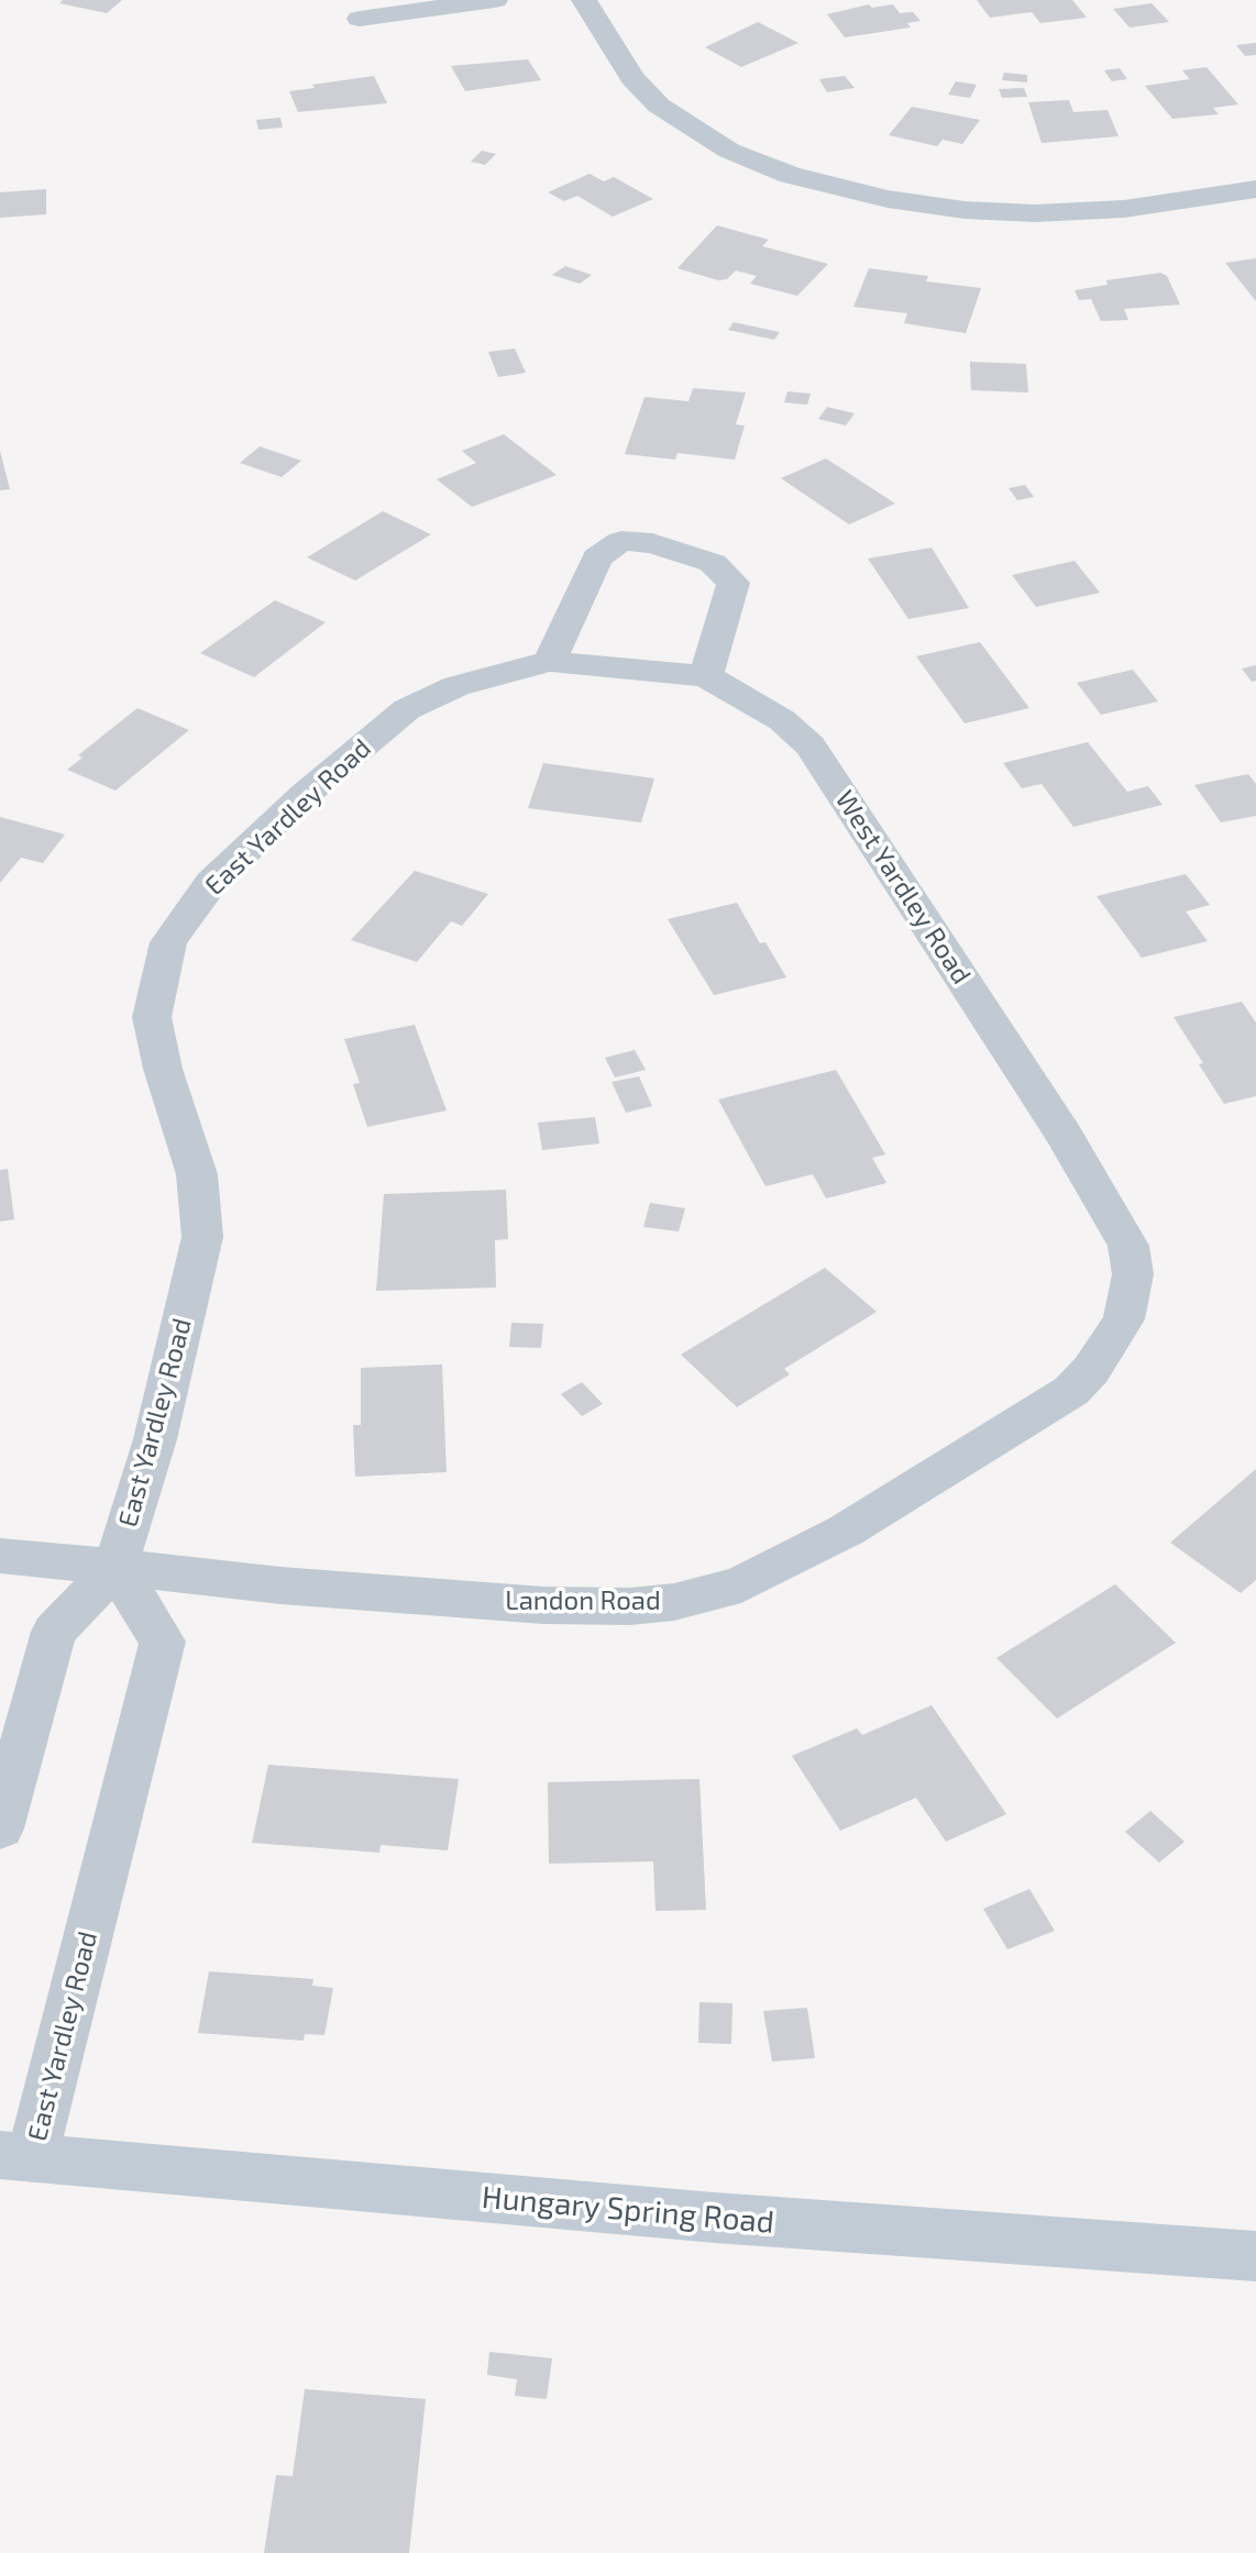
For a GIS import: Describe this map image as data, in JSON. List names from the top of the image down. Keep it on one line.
{"streets":{"main road":["Hungary Spring Road"],"street":["East Yardley Road","West Yardley Road","Landon Road"]},"crossings":[["East Yardley Road","West Yardley Road"],["East Yardley Road","Landon Road"],["East Yardley Road","Hungary Spring Road"],["West Yardley Road","Landon Road"]]}
